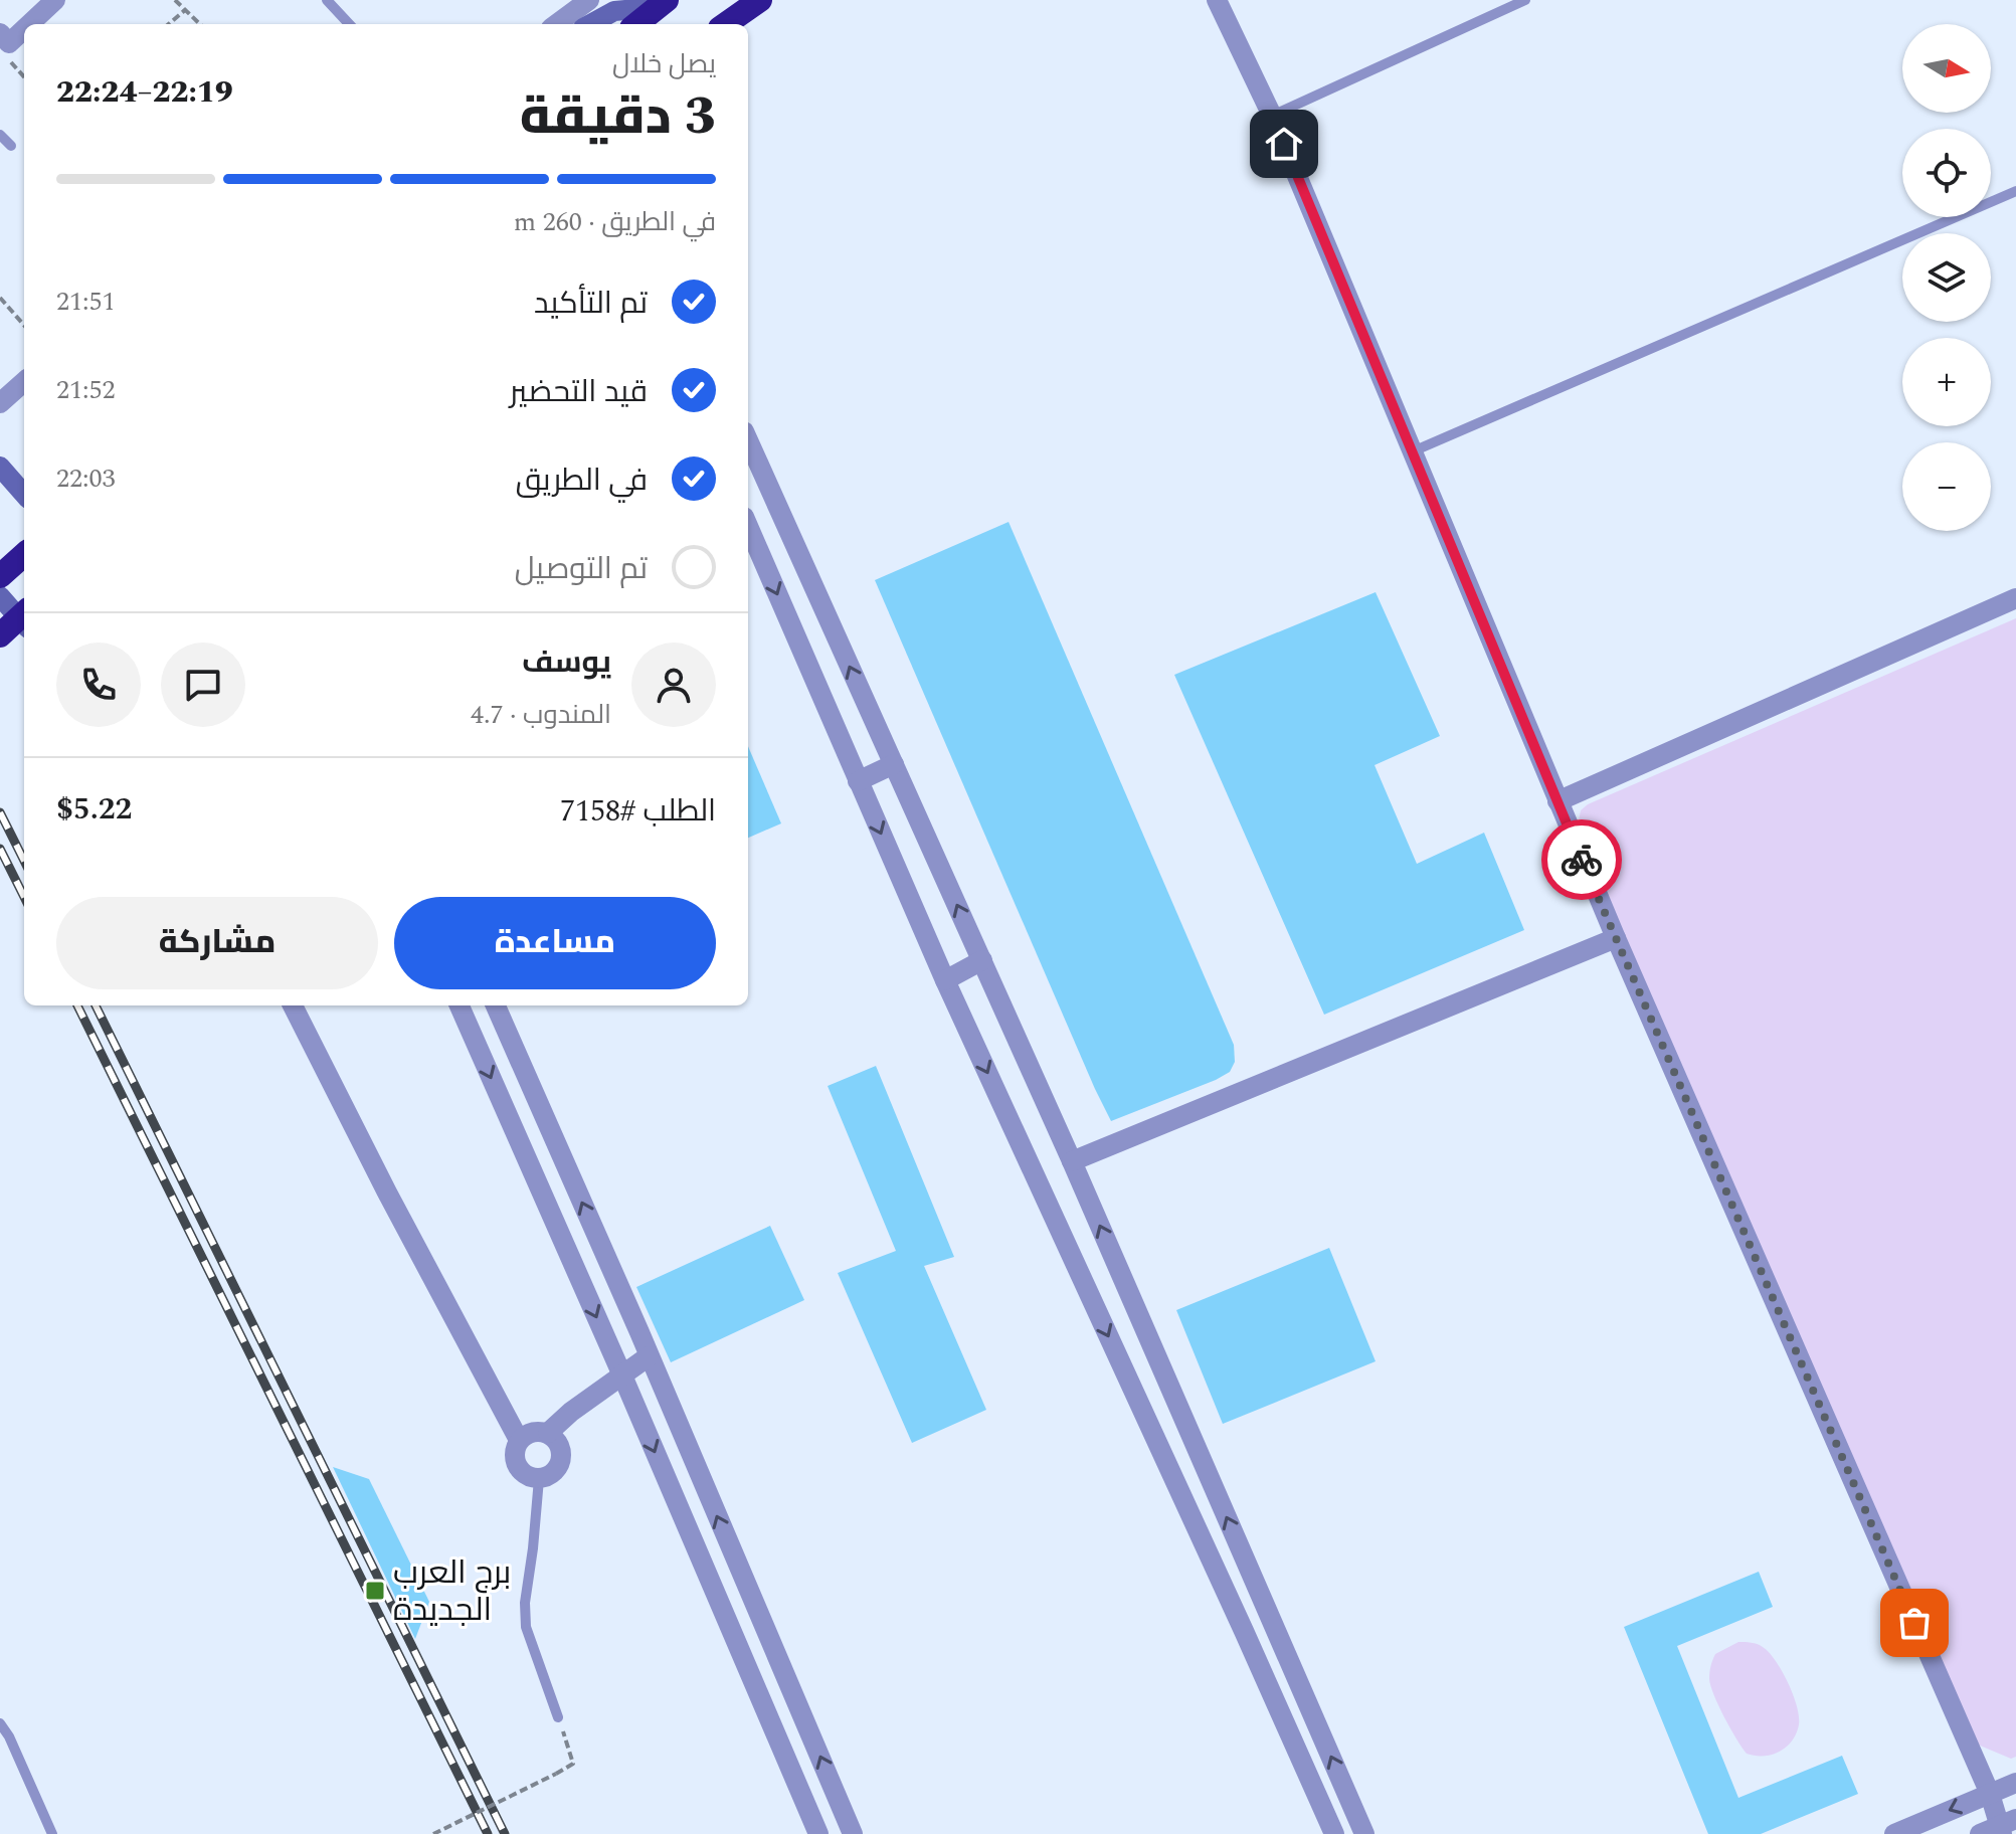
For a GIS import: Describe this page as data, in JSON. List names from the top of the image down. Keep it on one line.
{"places":{"transit":["برج العرب الجديدة"]},"north":"right","page":{"map_buttons":["+","−"],"heading":["3 دقيقة","يصل خلال","22:19–22:24"],"panel":["يوسف","المندوب · 4.7","الطلب #7158","$5.22"],"bar":"في الطريق · 260 m","list":[["تم التأكيد","21:51"],["قيد التحضير","21:52"],["في الطريق","22:03"],"تم التوصيل"],"buttons":["مساعدة","مشاركة"]}}
